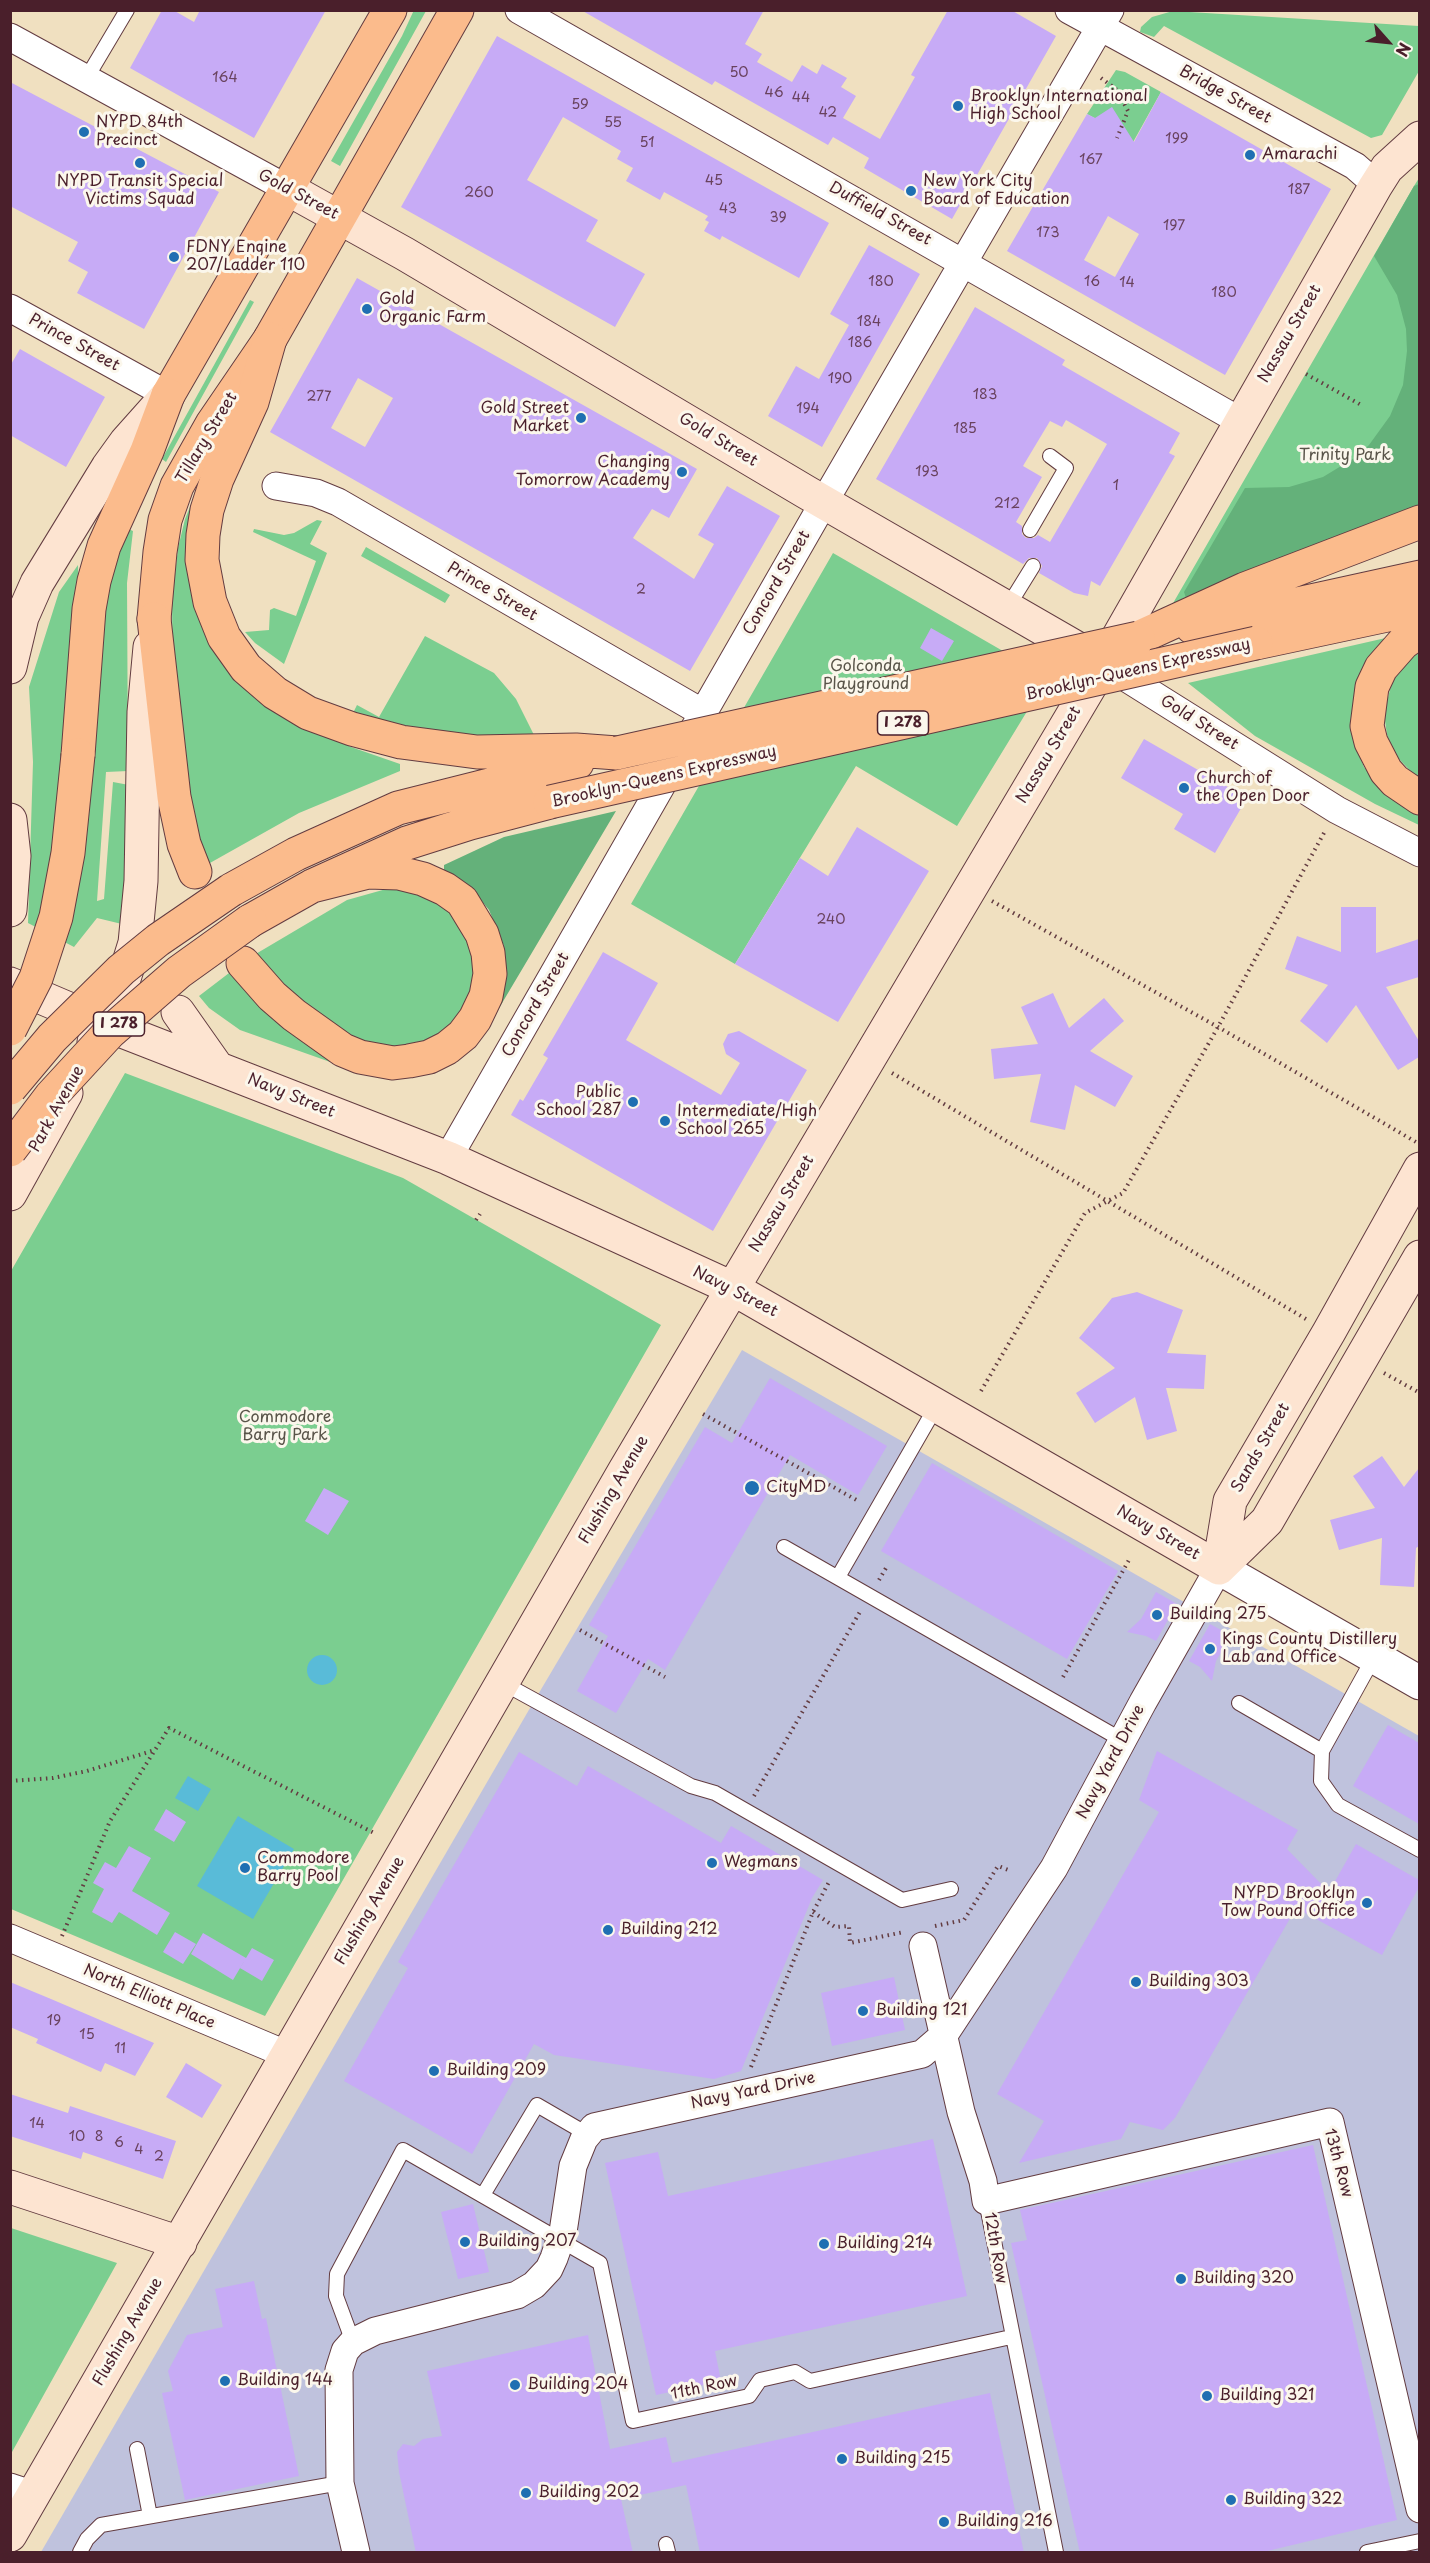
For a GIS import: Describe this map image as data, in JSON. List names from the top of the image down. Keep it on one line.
{"streets":{"highway":["Tillary Street","Brooklyn-Queens Expressway","I 278"],"main road":["Gold Street","Nassau Street","Navy Street","Park Avenue","Sands Street","Flushing Avenue"],"street":["Bridge Street","Duffield Street","Prince Street","Concord Street","Navy Yard Drive","North Elliott Place","13th Row","12th Row"],"lane":["11th Row"]},"crossings":[["Bridge Street","Nassau Street"],["Bridge Street","Concord Street"],["Gold Street","Nassau Street"],["Gold Street","Tillary Street"],["Gold Street","Concord Street"],["Duffield Street","Nassau Street"],["Duffield Street","Concord Street"],["Nassau Street","Navy Street"],["Nassau Street","Flushing Avenue"],["Prince Street","Concord Street"],["Tillary Street","Navy Street"],["Tillary Street","Park Avenue"],["Concord Street","Navy Street"],["Navy Street","Park Avenue"],["Navy Street","Sands Street"],["Navy Street","Flushing Avenue"],["Navy Street","Navy Yard Drive"],["Sands Street","Navy Yard Drive"],["Flushing Avenue","North Elliott Place"],["Navy Yard Drive","12th Row"],["13th Row","12th Row"],["12th Row","11th Row"]],"parks":["Trinity Park","Golconda Playground","Commodore Barry Park"],"places":["Brooklyn International High School","NYPD 84th Precinct","Amarachi","NYPD Transit Special Victims Squad","New York City Board of Education","FDNY Engine 207/Ladder 110","Gold Organic Farm","Gold Street Market","Changing Tomorrow Academy","Church of the Open Door","Public School 287","Intermediate/High School 265","CityMD","Building 275","Kings County Distillery Lab and Office","Wegmans","Commodore Barry Pool","NYPD Brooklyn Tow Pound Office","Building 212","Building 303","Building 121","Building 209","Building 207","Building 214","Building 320","Building 144","Building 204","Building 321","Building 215","Building 202","Building 322","Building 216"],"house_numbers":["50","164","46","44","59","42","55","199","51","167","45","187","260","43","39","197","173","180","16","14","180","184","186","190","183","277","194","185","193","1","212","2","240","19","15","11","14","10","8","6","4","2"],"north":"bottom right"}
